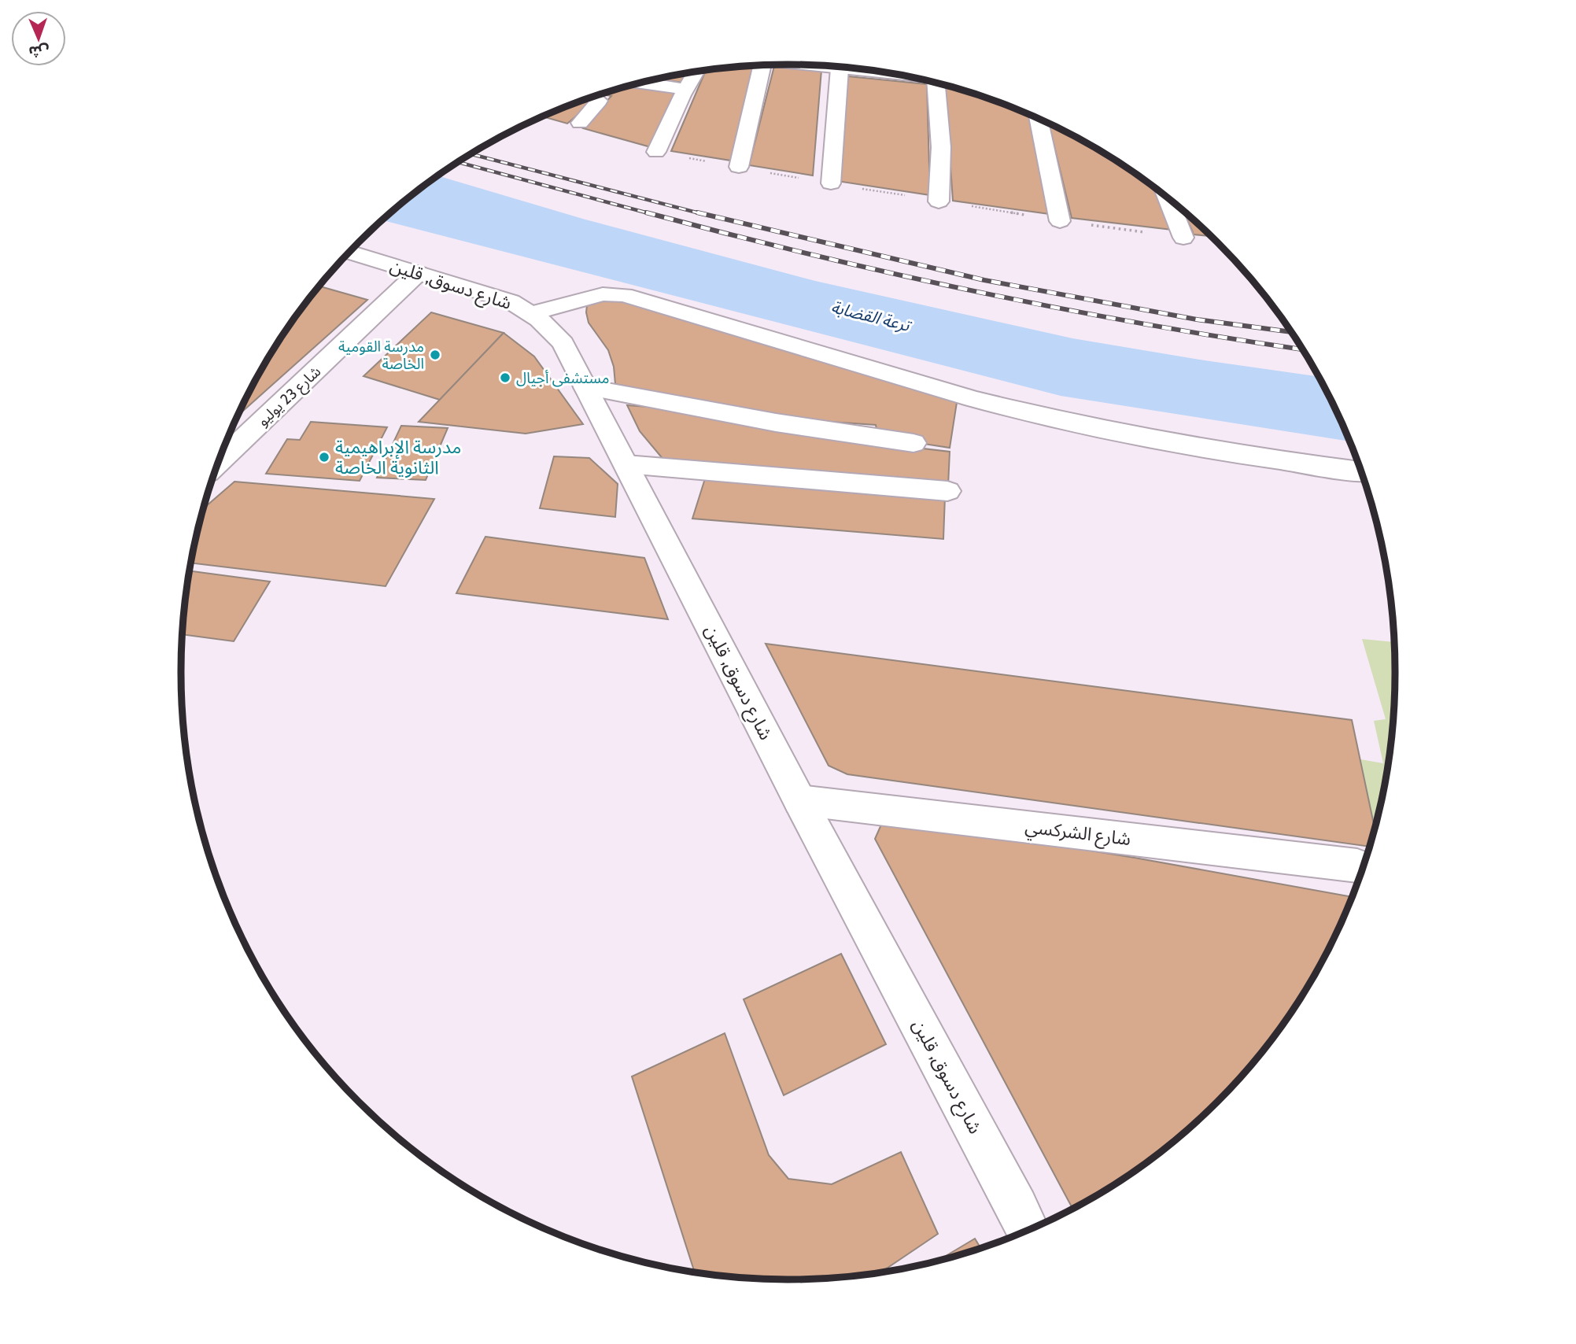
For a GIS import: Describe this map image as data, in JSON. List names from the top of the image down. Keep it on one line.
{"streets":{"street":["شارع دسوق, قلين","شارع 23 يوليو","شارع الشركسي"]},"crossings":[["شارع دسوق, قلين","شارع 23 يوليو"],["شارع دسوق, قلين","شارع الشركسي"]],"water":["ترعة القضابة"],"places":["مدرسة القومية الخاصة","مستشفى أجيال","مدرسة الإبراهيمية الثانوية الخاصة"],"north":"bottom"}
